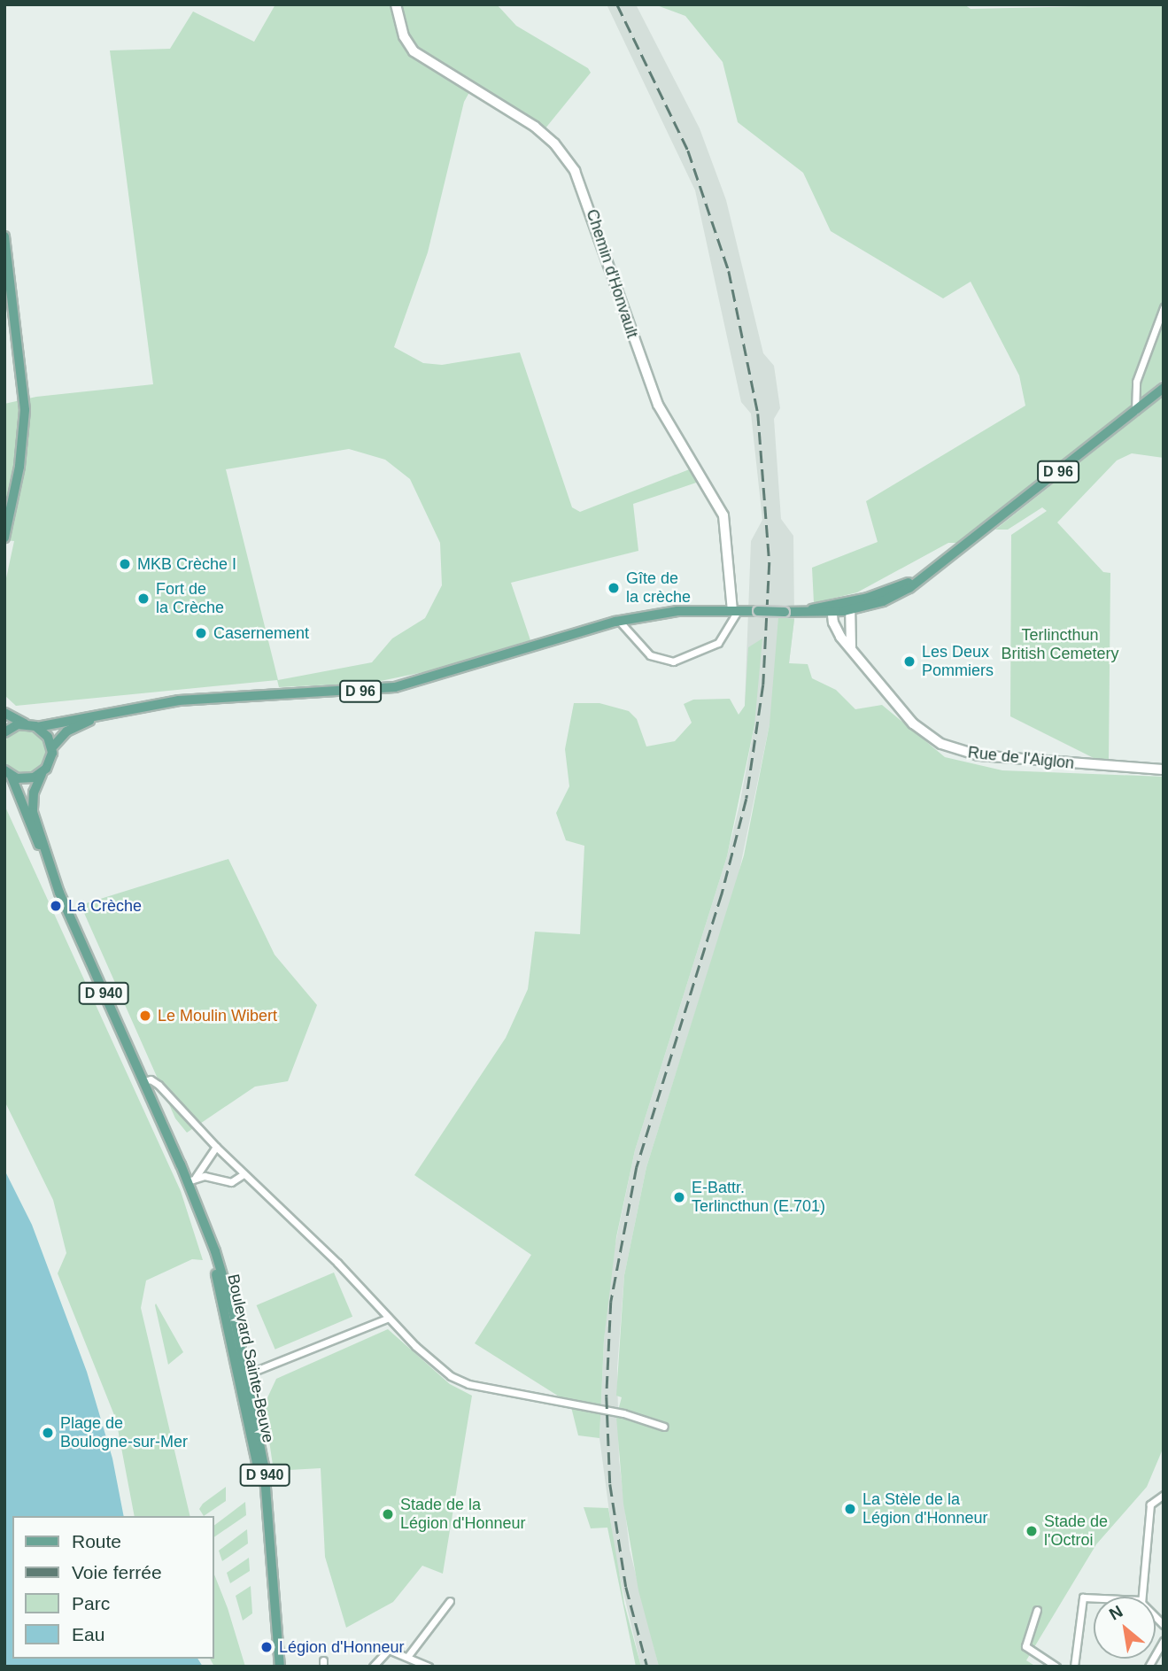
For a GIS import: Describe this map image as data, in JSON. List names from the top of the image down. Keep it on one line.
{"streets":{"main road":["D 96","D 940","Boulevard Sainte-Beuve"],"street":["Chemin d'Honvault","Rue de l'Aiglon"]},"crossings":[["Chemin d'Honvault","D 96"],["D 96","Rue de l'Aiglon"],["D 940","Boulevard Sainte-Beuve"]],"parks":["Terlincthun British Cemetery"],"places":["MKB Crèche I","Gîte de la crèche","Fort de la Crèche","Casernement","Les Deux Pommiers","La Crèche","Le Moulin Wibert","E-Battr. Terlincthun (E.701)","Plage de Boulogne-sur-Mer","La Stèle de la Légion d'Honneur","Stade de la Légion d'Honneur","Stade de l'Octroi","Légion d'Honneur"],"legend":["Route","Voie ferrée","Parc","Eau"],"north":"top left"}
